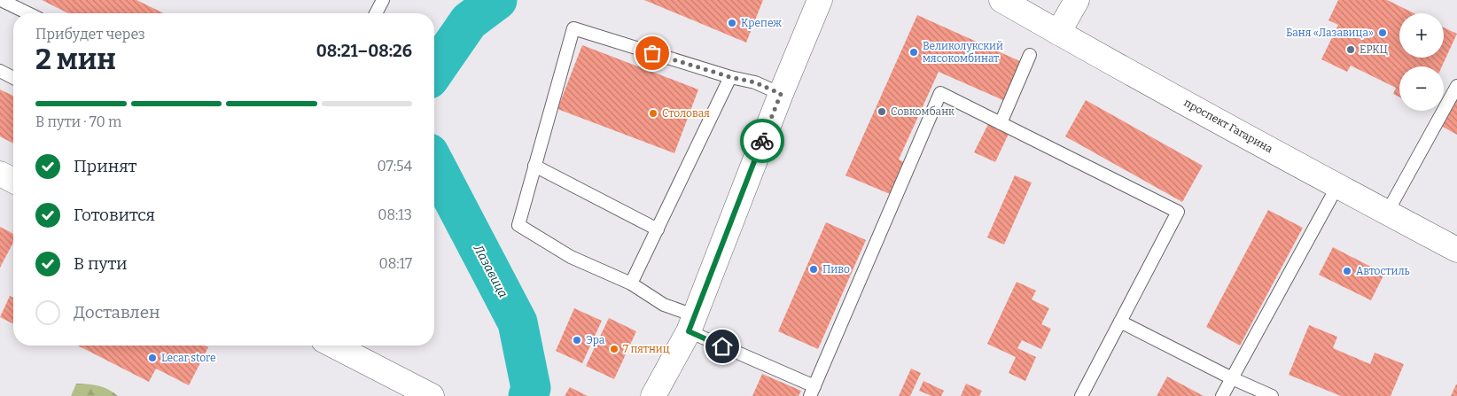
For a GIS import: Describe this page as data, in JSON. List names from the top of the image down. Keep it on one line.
{"streets":{"main road":["проспект Гагарина"]},"water":["Лазавица"],"places":["Крепеж","Баня «Лазавица»","ЕРКЦ","Великолукский мясокомбинат","Совкомбанк","Столовая","Пиво","Автостиль","Эра","7 пятниц","Lecar store"],"page":{"map_buttons":["+","−"],"heading":["2 мин","Прибудет через","08:21–08:26"],"bar":"В пути · 70 m","list":[["Принят","07:54"],["Готовится","08:13"],["В пути","08:17"],"Доставлен"]}}
